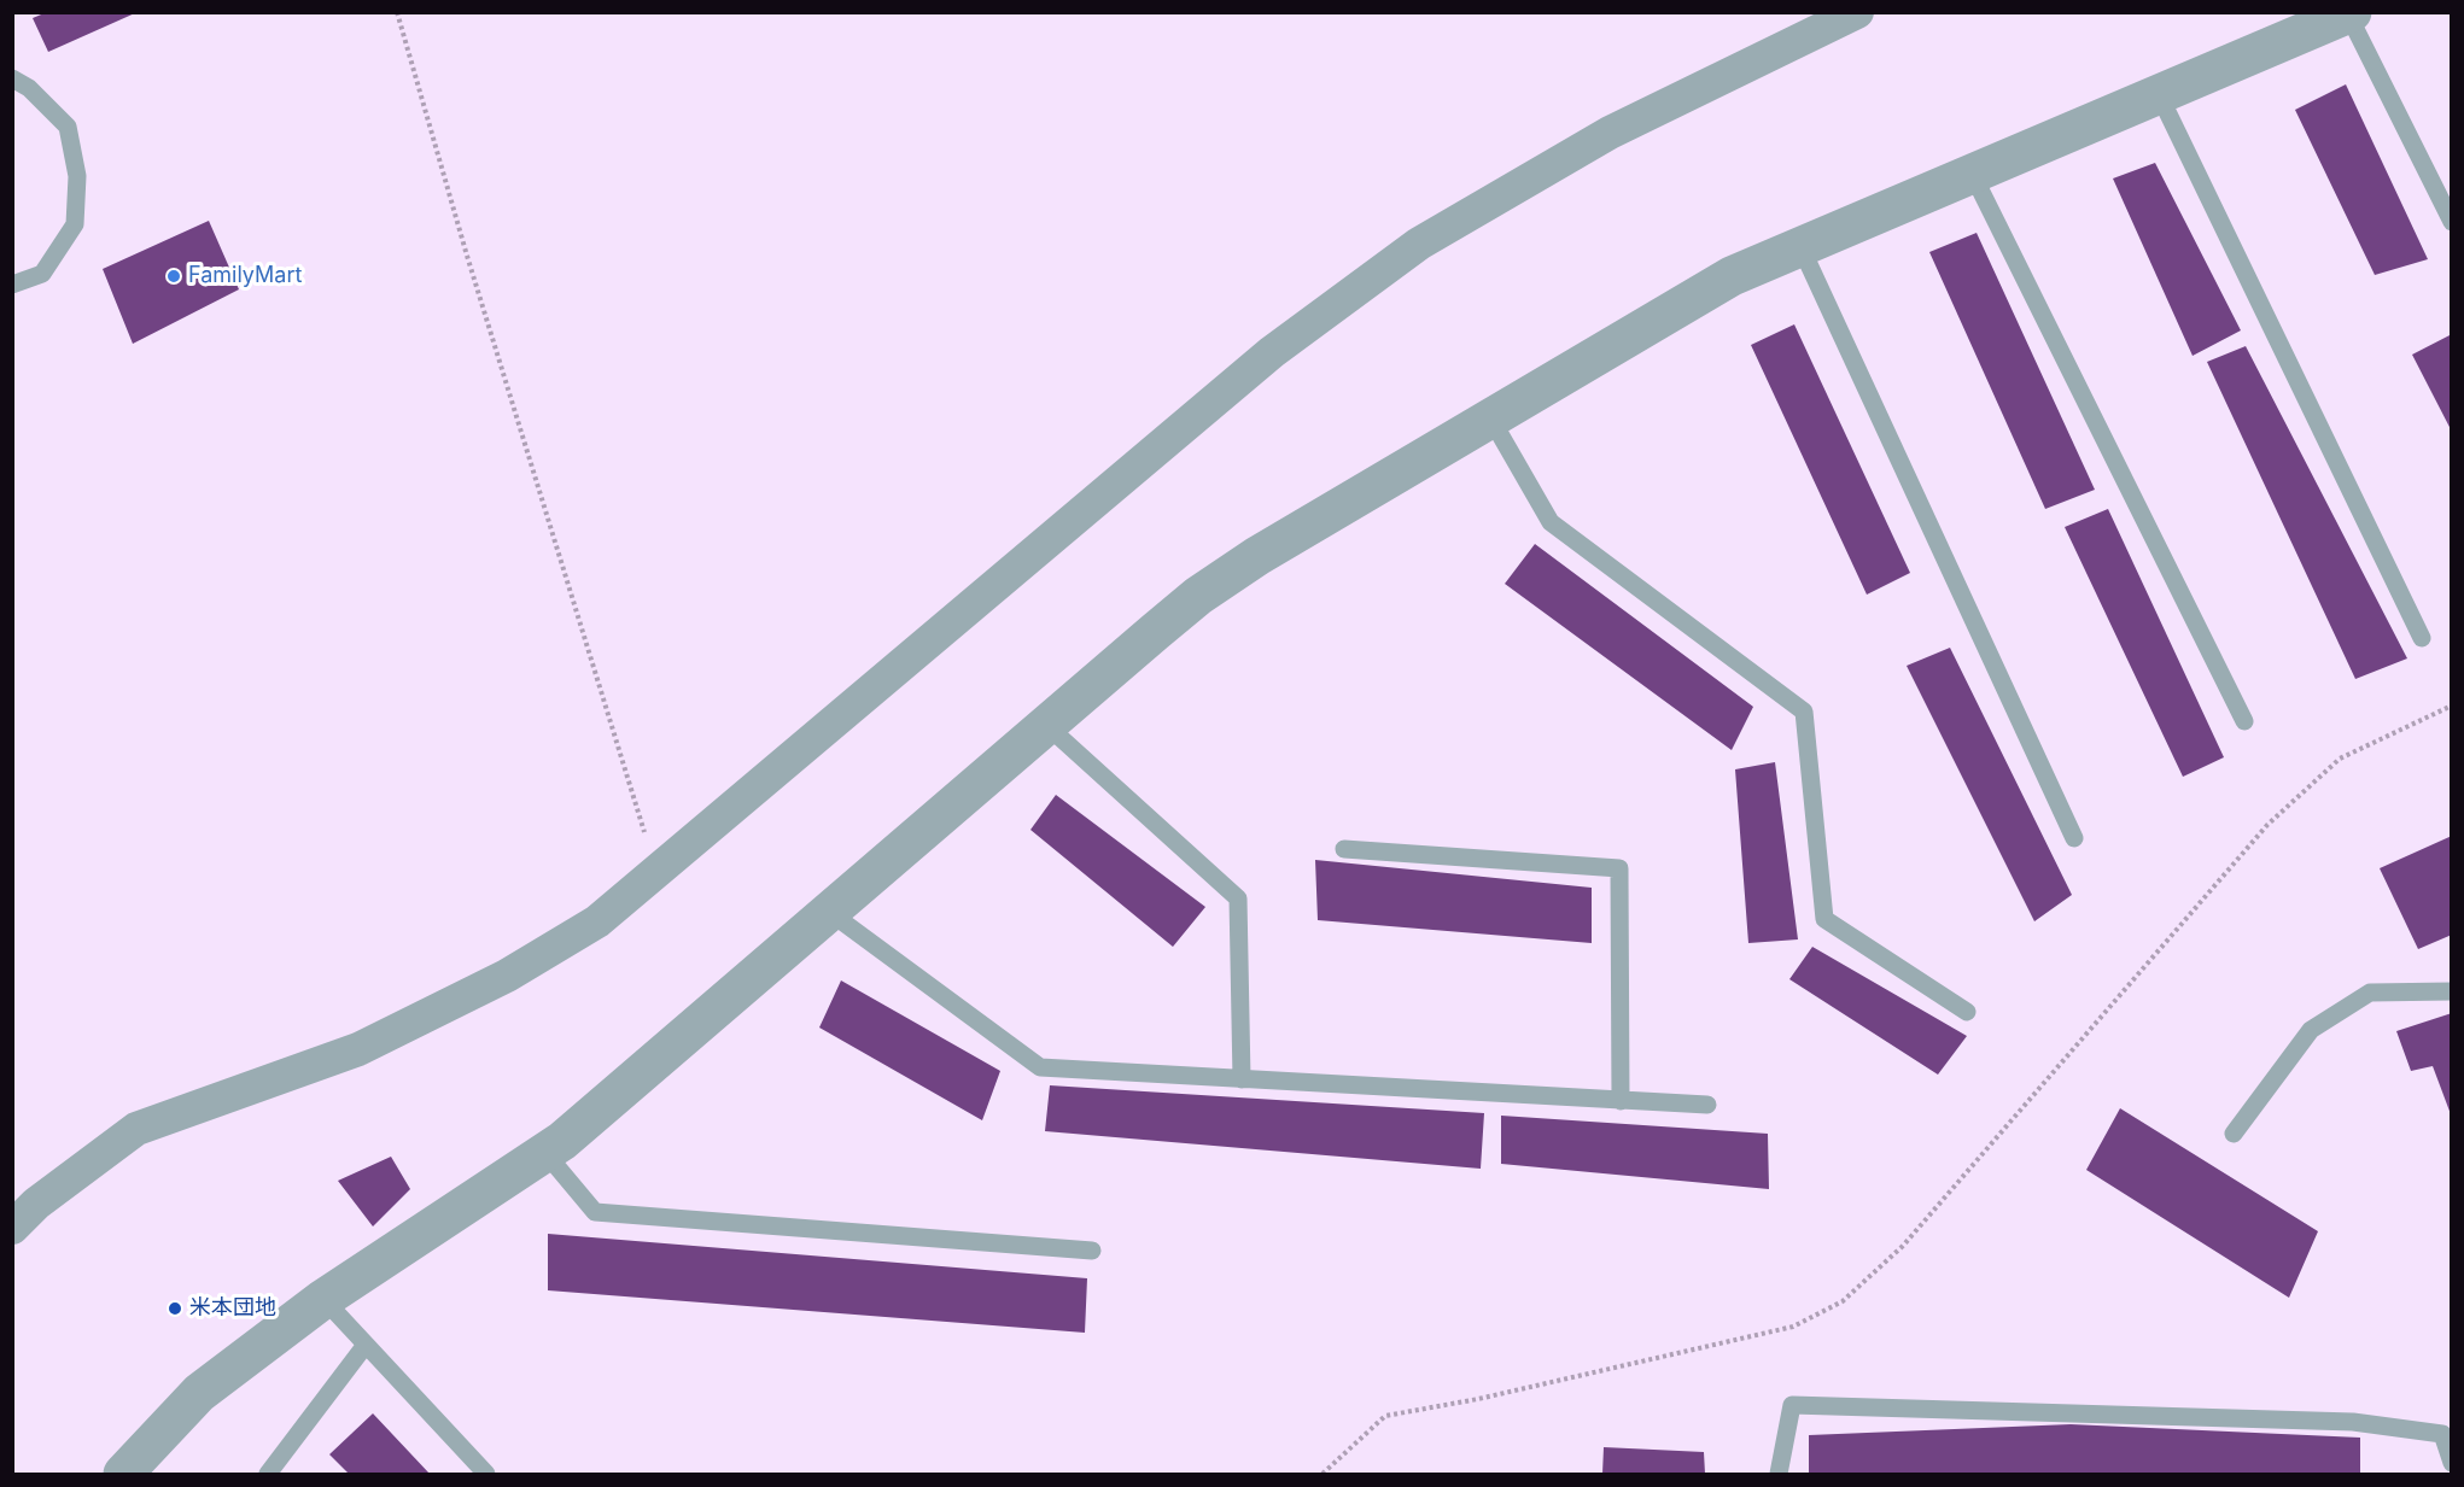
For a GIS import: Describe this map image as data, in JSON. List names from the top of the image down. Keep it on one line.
{"places":["FamilyMart","米本団地"]}
